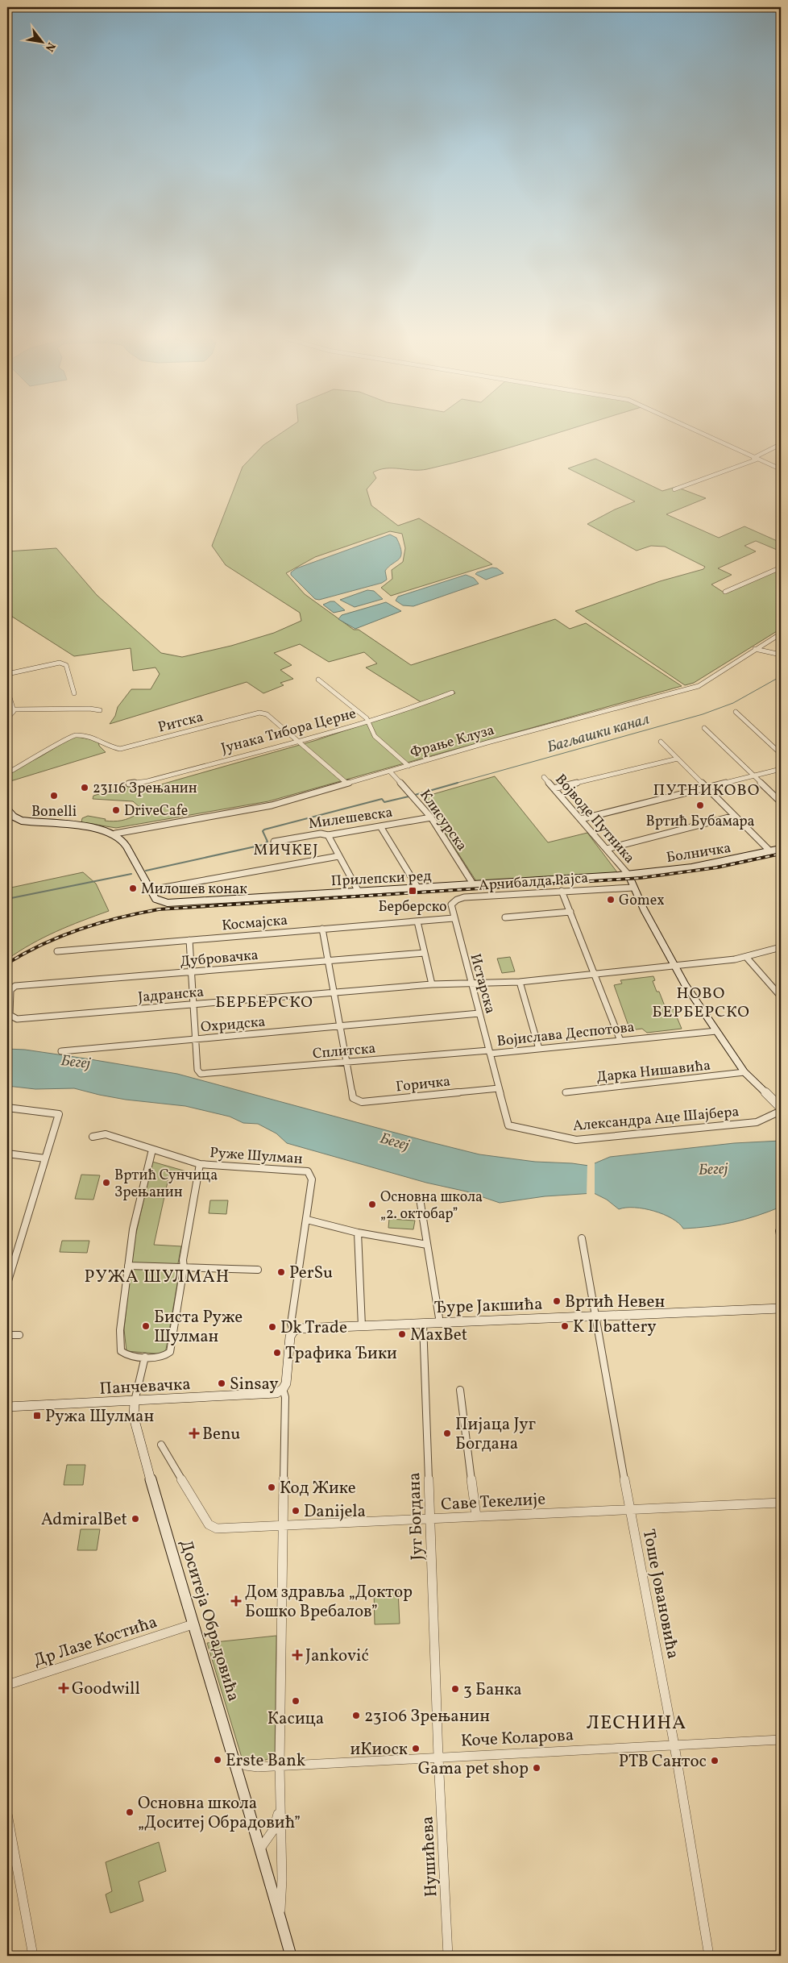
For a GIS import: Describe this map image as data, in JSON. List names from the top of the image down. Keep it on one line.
{"streets":{"street":["Ритска","Јунака Тибора Церне","Фрање Клуза","Милешевска","Војводе Путника","Клисурска","Болничка","Прилепски ред","Арчибалда Рајса","Космајска","Дубровачка","Истарска","Јадранска","Охридска","Војислава Деспотова","Сплитска","Дарка Нишавића","Горичка","Александра Аце Шајбера","Руже Шулман","Ђуре Јакшића","Панчевачка","Саве Текелије","Југ Богдана","Тоше Јовановића","Доситеја Обрадовића","Др Лазе Костића","Коче Коларова","Нушићева"]},"crossings":[["Ритска","Јунака Тибора Церне"],["Ритска","Фрање Клуза"],["Фрање Клуза","Клисурска"],["Милешевска","Клисурска"],["Војводе Путника","Болничка"],["Клисурска","Прилепски ред"],["Болничка","Прилепски ред"],["Арчибалда Рајса","Космајска"],["Арчибалда Рајса","Истарска"],["Космајска","Истарска"],["Дубровачка","Јадранска"],["Истарска","Јадранска"],["Истарска","Охридска"],["Истарска","Војислава Деспотова"],["Истарска","Сплитска"],["Истарска","Горичка"],["Истарска","Александра Аце Шајбера"],["Охридска","Сплитска"],["Војислава Деспотова","Сплитска"],["Сплитска","Горичка"],["Ђуре Јакшића","Југ Богдана"],["Ђуре Јакшића","Тоше Јовановића"],["Панчевачка","Доситеја Обрадовића"],["Саве Текелије","Југ Богдана"],["Саве Текелије","Тоше Јовановића"],["Југ Богдана","Коче Коларова"],["Југ Богдана","Нушићева"],["Тоше Јовановића","Коче Коларова"],["Доситеја Обрадовића","Др Лазе Костића"],["Доситеја Обрадовића","Коче Коларова"],["Коче Коларова","Нушићева"]],"districts":["ПУТНИКОВО","МИЧКЕЈ","НОВО БЕРБЕРСКО","БЕРБЕРСКО","РУЖА ШУЛМАН","ЛЕСНИНА"],"water":["Багљашки канал","Бегеј"],"places":{"other":["23116 Зрењанин","Bonelli","Вртић Бубамара","DriveCafe","Милошев конак","Gomex","Вртић Сунчица Зрењанин","Основна школа „2. октобар”","PerSu","Вртић Невен","Биста Руже Шулман","K II battery","Dk Trade","MaxBet","Трафика Ђики","Sinsay","Пијаца Југ Богдана","Код Жике","Danijela","AdmiralBet","3 Банка","Касица","23106 Зрењанин","иКиоск","Erste Bank","РТВ Сантос","Gama pet shop","Основна школа „Доситеј Обрадовић”"],"transit":["Берберско","Ружа Шулман"],"health":["Benu","Дом здравља „Доктор Бошко Вребалов”","Janković","Goodwill"]},"north":"bottom right"}
